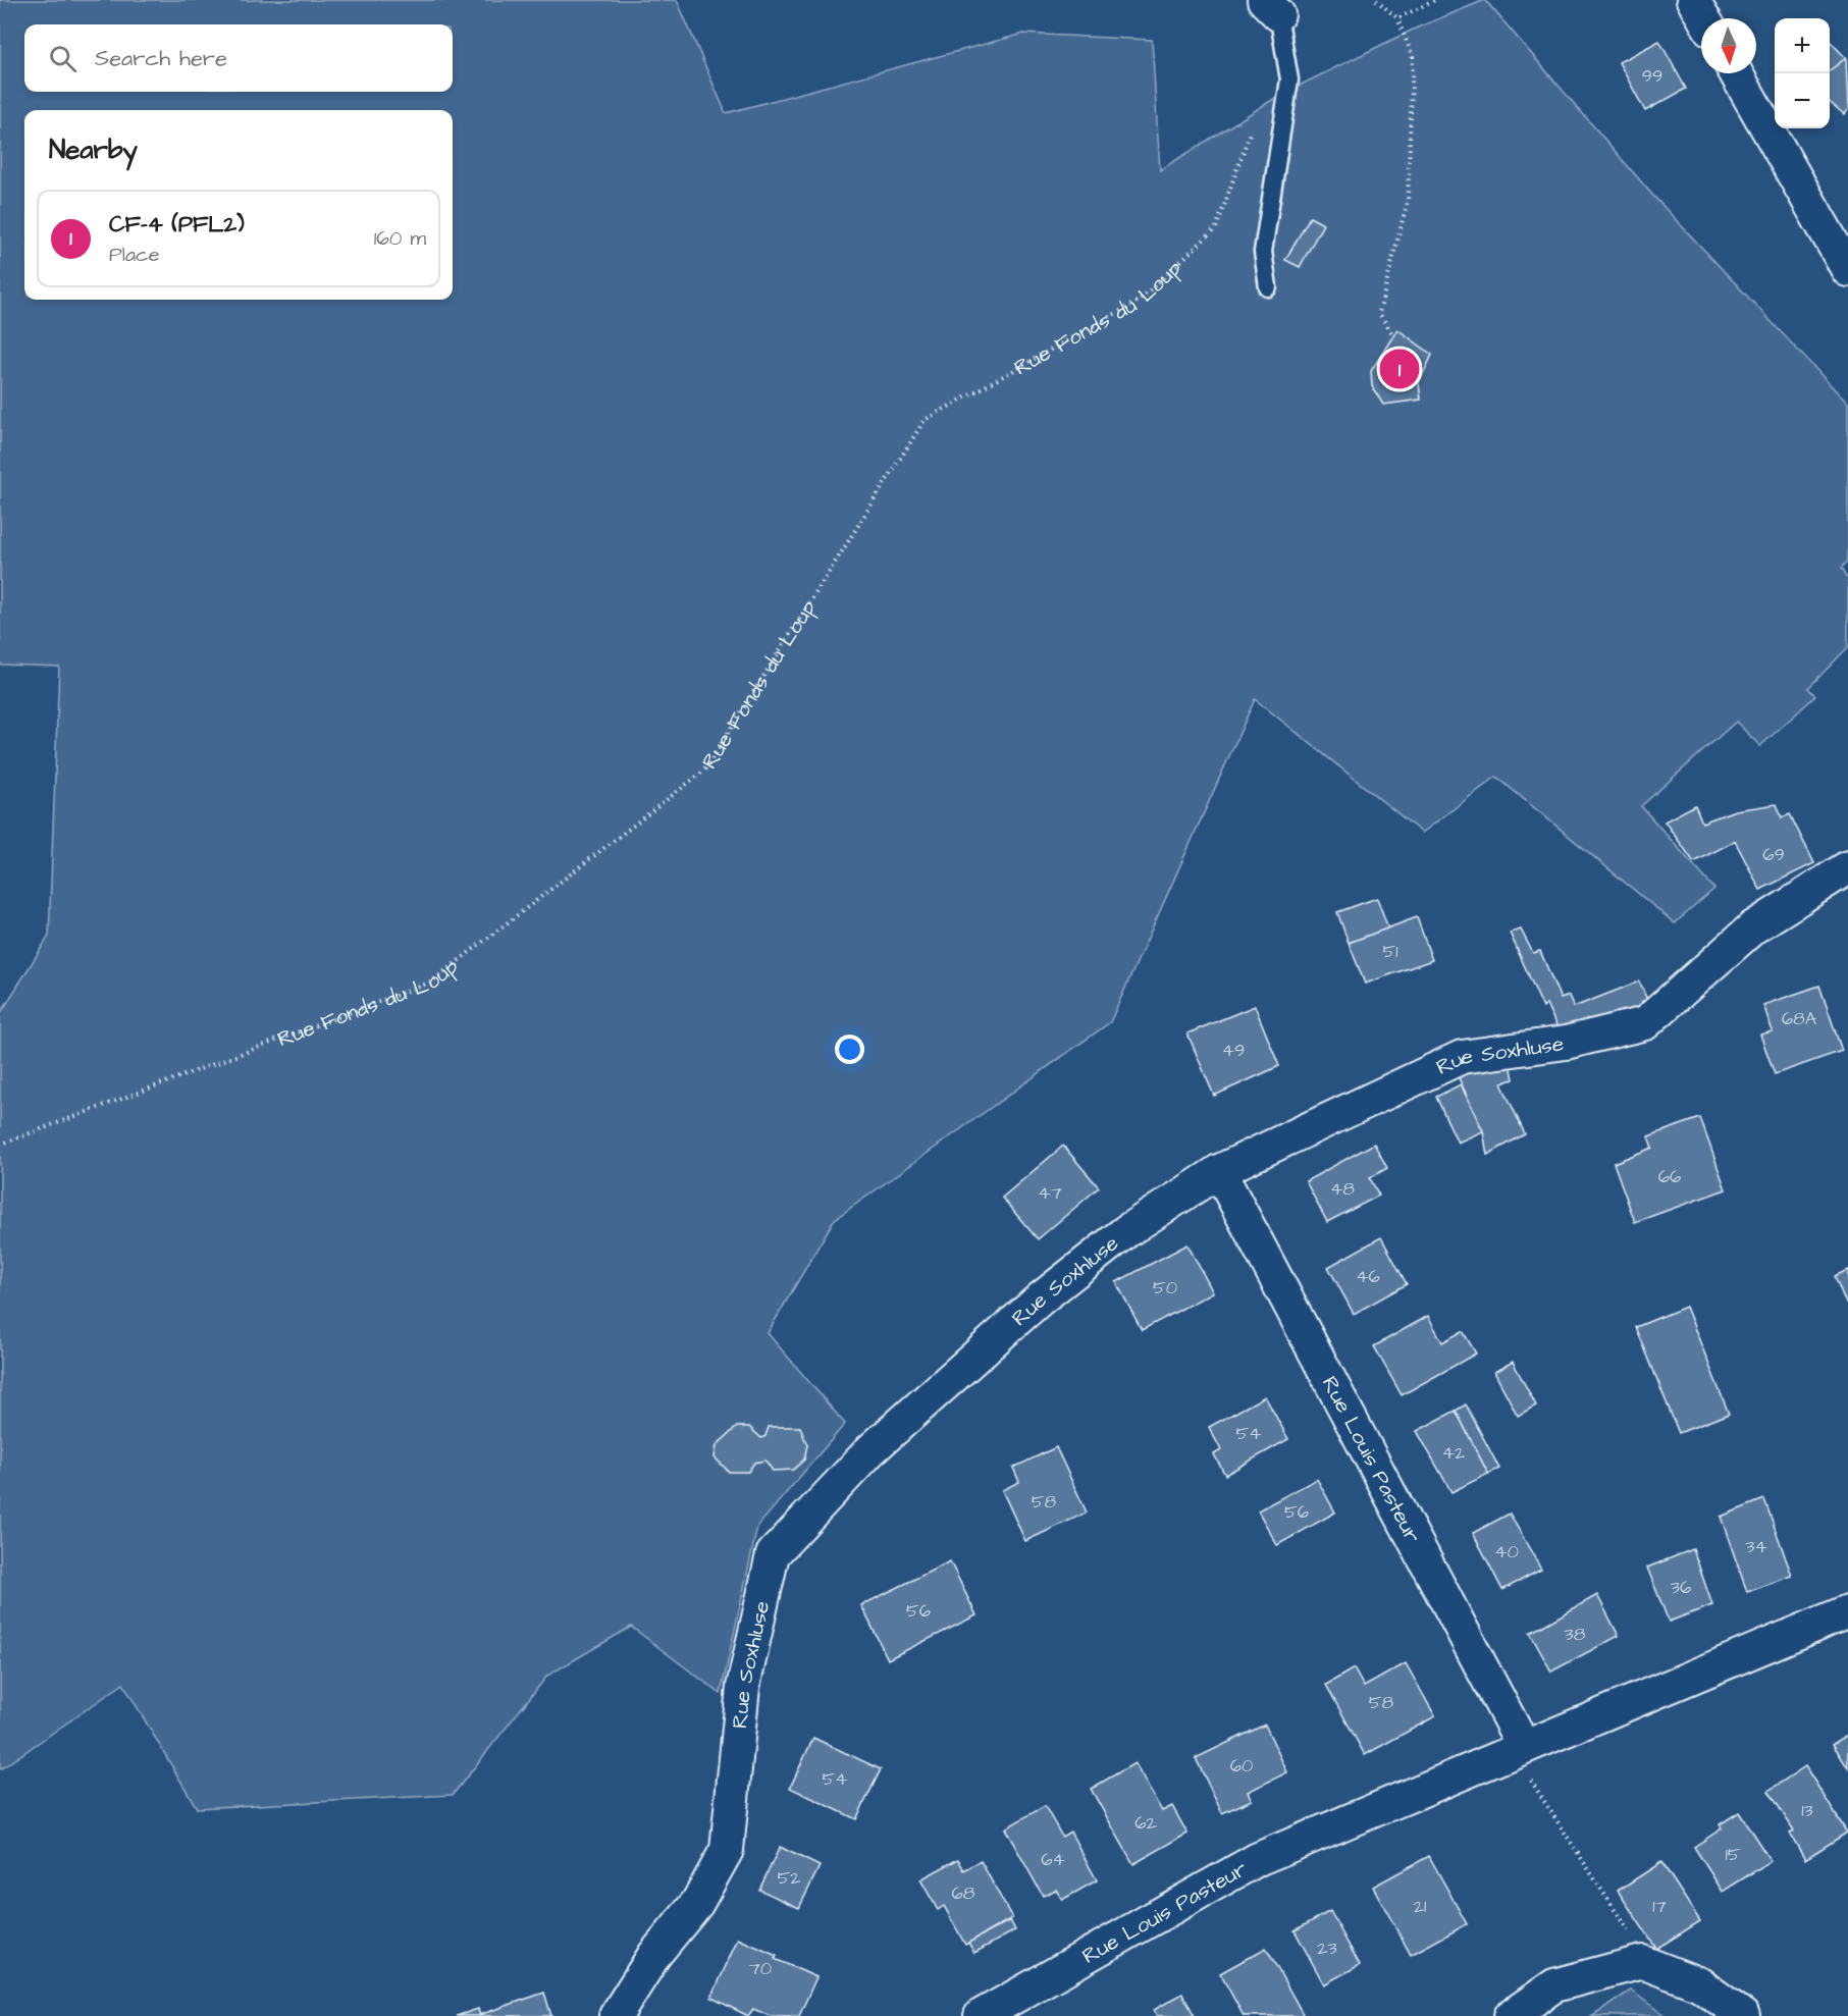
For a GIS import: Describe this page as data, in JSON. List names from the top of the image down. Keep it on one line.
{"streets":{"street":["Rue Soxhluse","Rue Louis Pasteur"],"path":["Rue Fonds du Loup"]},"crossings":[["Rue Soxhluse","Rue Louis Pasteur"]],"house_numbers":["99","69","51","68A","49","66","48","47","46","50","54","42","58","56","34","40","36","56","38","58","60","54","13","62","15","64","52","68","21","17","23","70"],"north":"bottom","page":{"map_buttons":["+","−"],"search":"Search here","heading":"Nearby","list":[{"mark":"1","name":"CF-4 (PFL2)","note":"Place","value":"160 m"}],"pins":"1"}}
